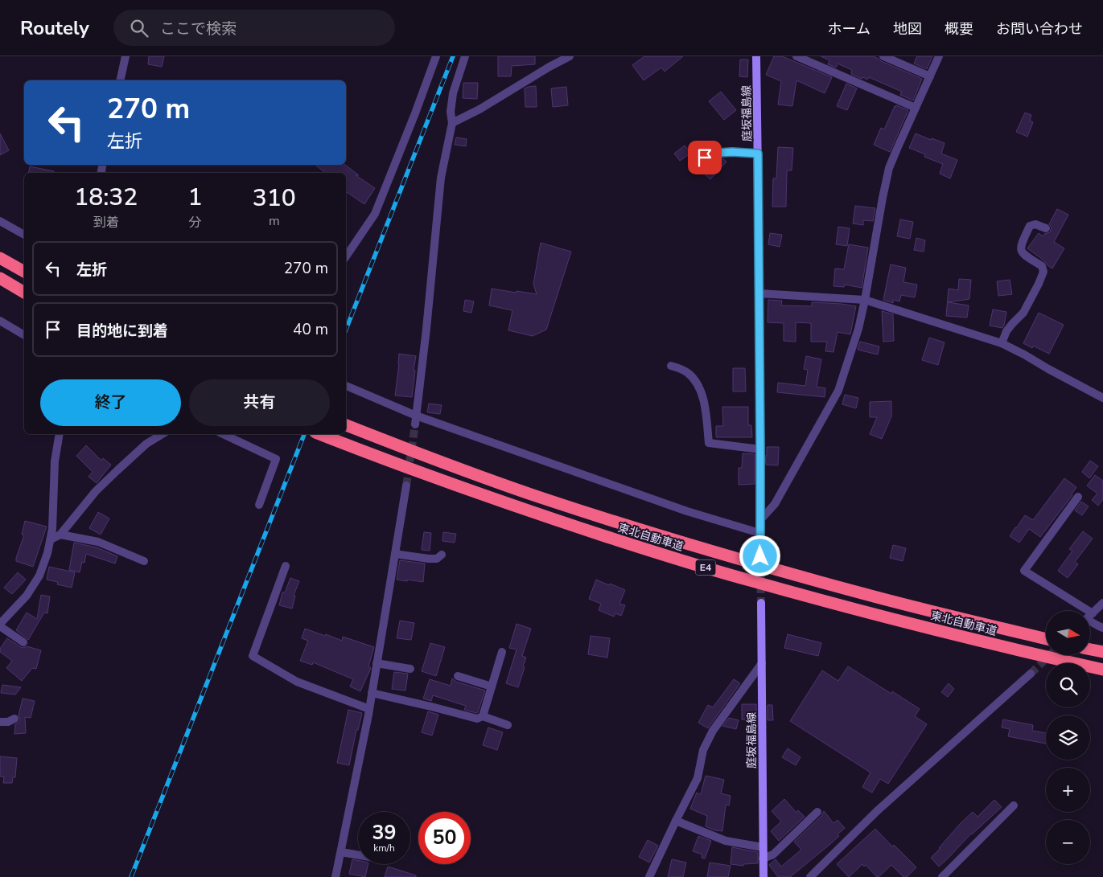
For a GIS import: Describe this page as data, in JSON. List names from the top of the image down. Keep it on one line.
{"streets":{"highway":["東北自動車道","E4"],"main road":["庭坂福島線"]},"north":"right","page":{"header":"Routely","search":"ここで検索","nav":["ホーム","地図","概要","お問い合わせ"],"turn":["270 m","左折"],"eta":["18:32","到着","1","分","310","m"],"list":[{"name":"左折","value":"270 m"},{"name":"目的地に到着","value":"40 m"}],"buttons":["終了","共有"],"map_buttons":["+","−"],"speed":"39 km/h","limit":"50"}}
